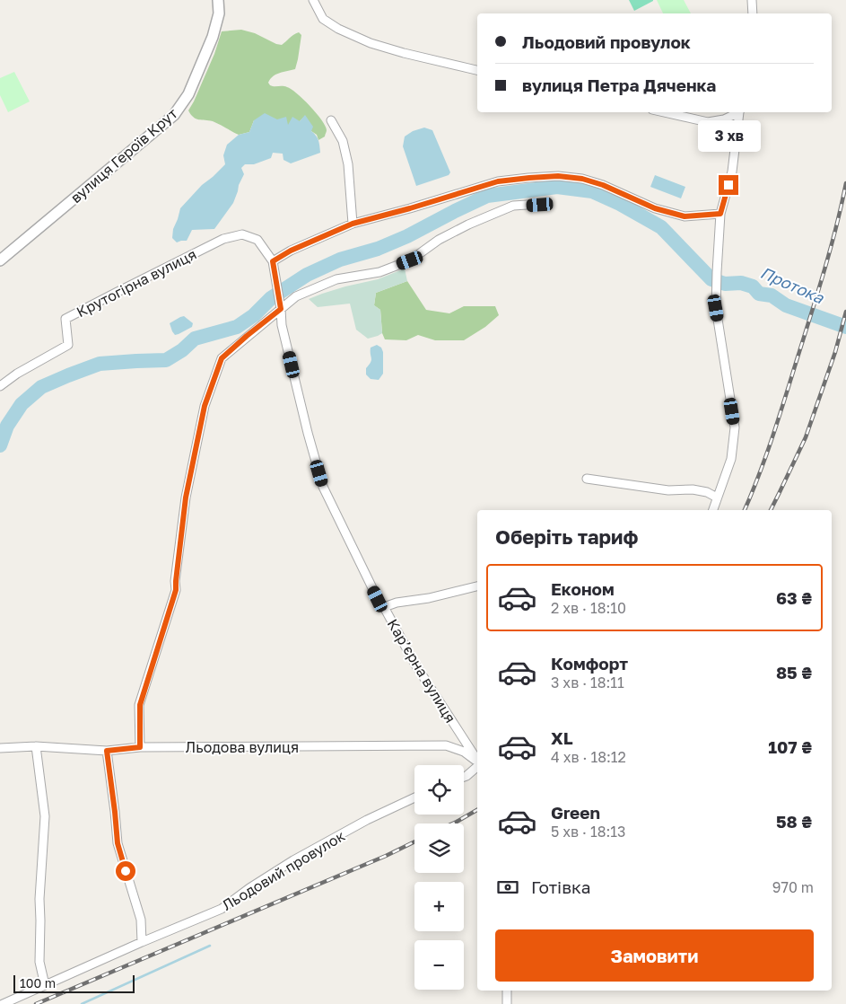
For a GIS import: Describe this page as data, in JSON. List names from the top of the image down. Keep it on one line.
{"streets":{"street":["вулиця Героїв Крут","Крутогірна вулиця","Карʼєрна вулиця","Льодова вулиця","Льодовий провулок"]},"crossings":[["Крутогірна вулиця","Карʼєрна вулиця"]],"water":["Протока"],"scale_bar":"100 m","page":{"banner":["Льодовий провулок","вулиця Петра Дяченка"],"bubble":"3 хв","heading":"Оберіть тариф","list":[{"name":"Економ","note":"2 хв · 18:10","value":"63 ₴"},{"name":"Комфорт","note":"3 хв · 18:11","value":"85 ₴"},{"name":"XL","note":"4 хв · 18:12","value":"107 ₴"},{"name":"Green","note":"5 хв · 18:13","value":"58 ₴"}],"map_buttons":["+","−"],"pay":["Готівка","970 m"],"buttons":"Замовити","scale":"100 m"}}
